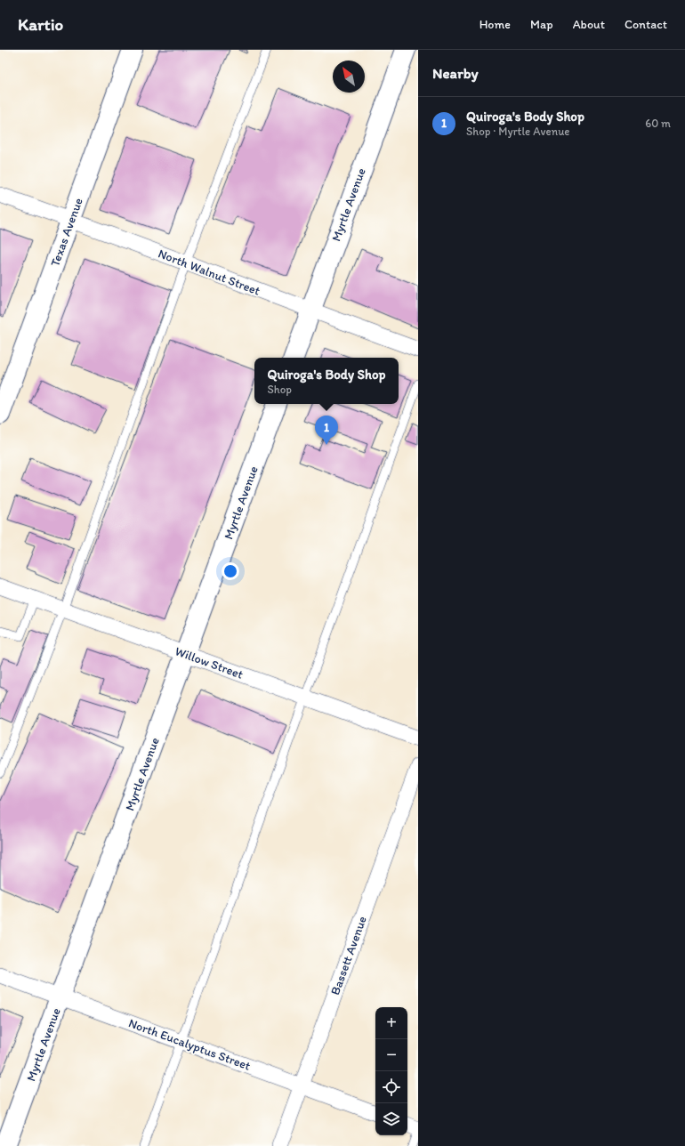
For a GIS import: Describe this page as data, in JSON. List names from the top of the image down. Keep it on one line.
{"streets":{"street":["Myrtle Avenue","Texas Avenue","North Walnut Street","Willow Street","Bassett Avenue","North Eucalyptus Street"]},"crossings":[["Myrtle Avenue","North Walnut Street"],["Myrtle Avenue","Willow Street"],["Myrtle Avenue","North Eucalyptus Street"],["Texas Avenue","North Walnut Street"],["Bassett Avenue","North Eucalyptus Street"]],"north":"top left","page":{"header":"Kartio","nav":["Home","Map","About","Contact"],"heading":"Nearby","list":[{"mark":"1","name":"Quiroga's Body Shop","note":"Shop · Myrtle Avenue","value":"60 m"}],"popup":["Quiroga's Body Shop","Shop"],"pins":"1","map_buttons":["+","−"]}}
